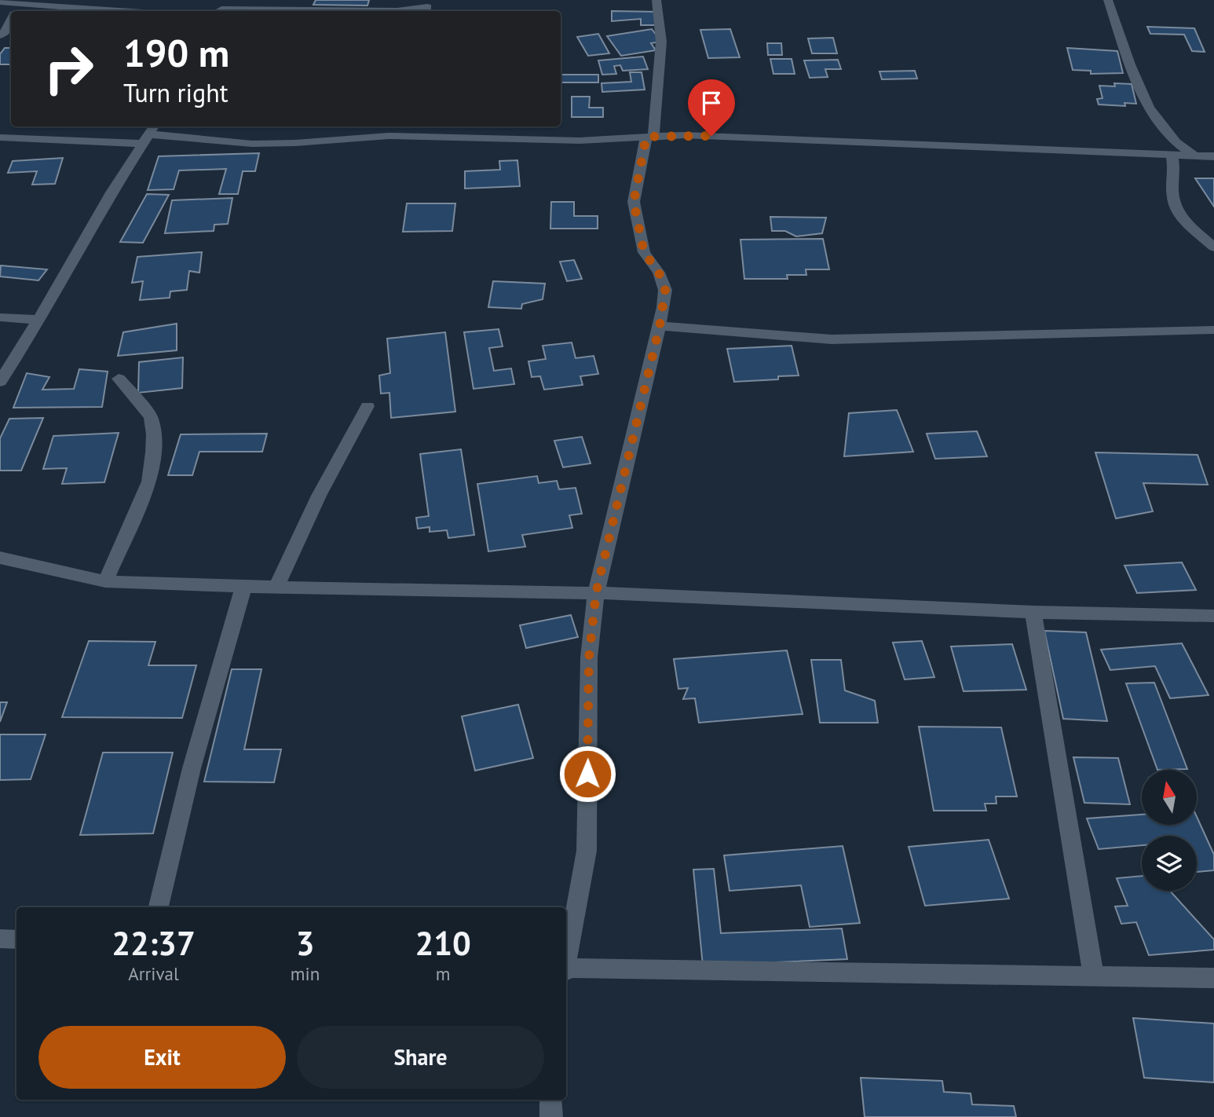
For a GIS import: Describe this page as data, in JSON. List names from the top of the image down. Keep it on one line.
{"north":"top","page":{"turn":["190 m","Turn right"],"eta":["22:37","Arrival","3","min","210","m"],"buttons":["Exit","Share"]}}
